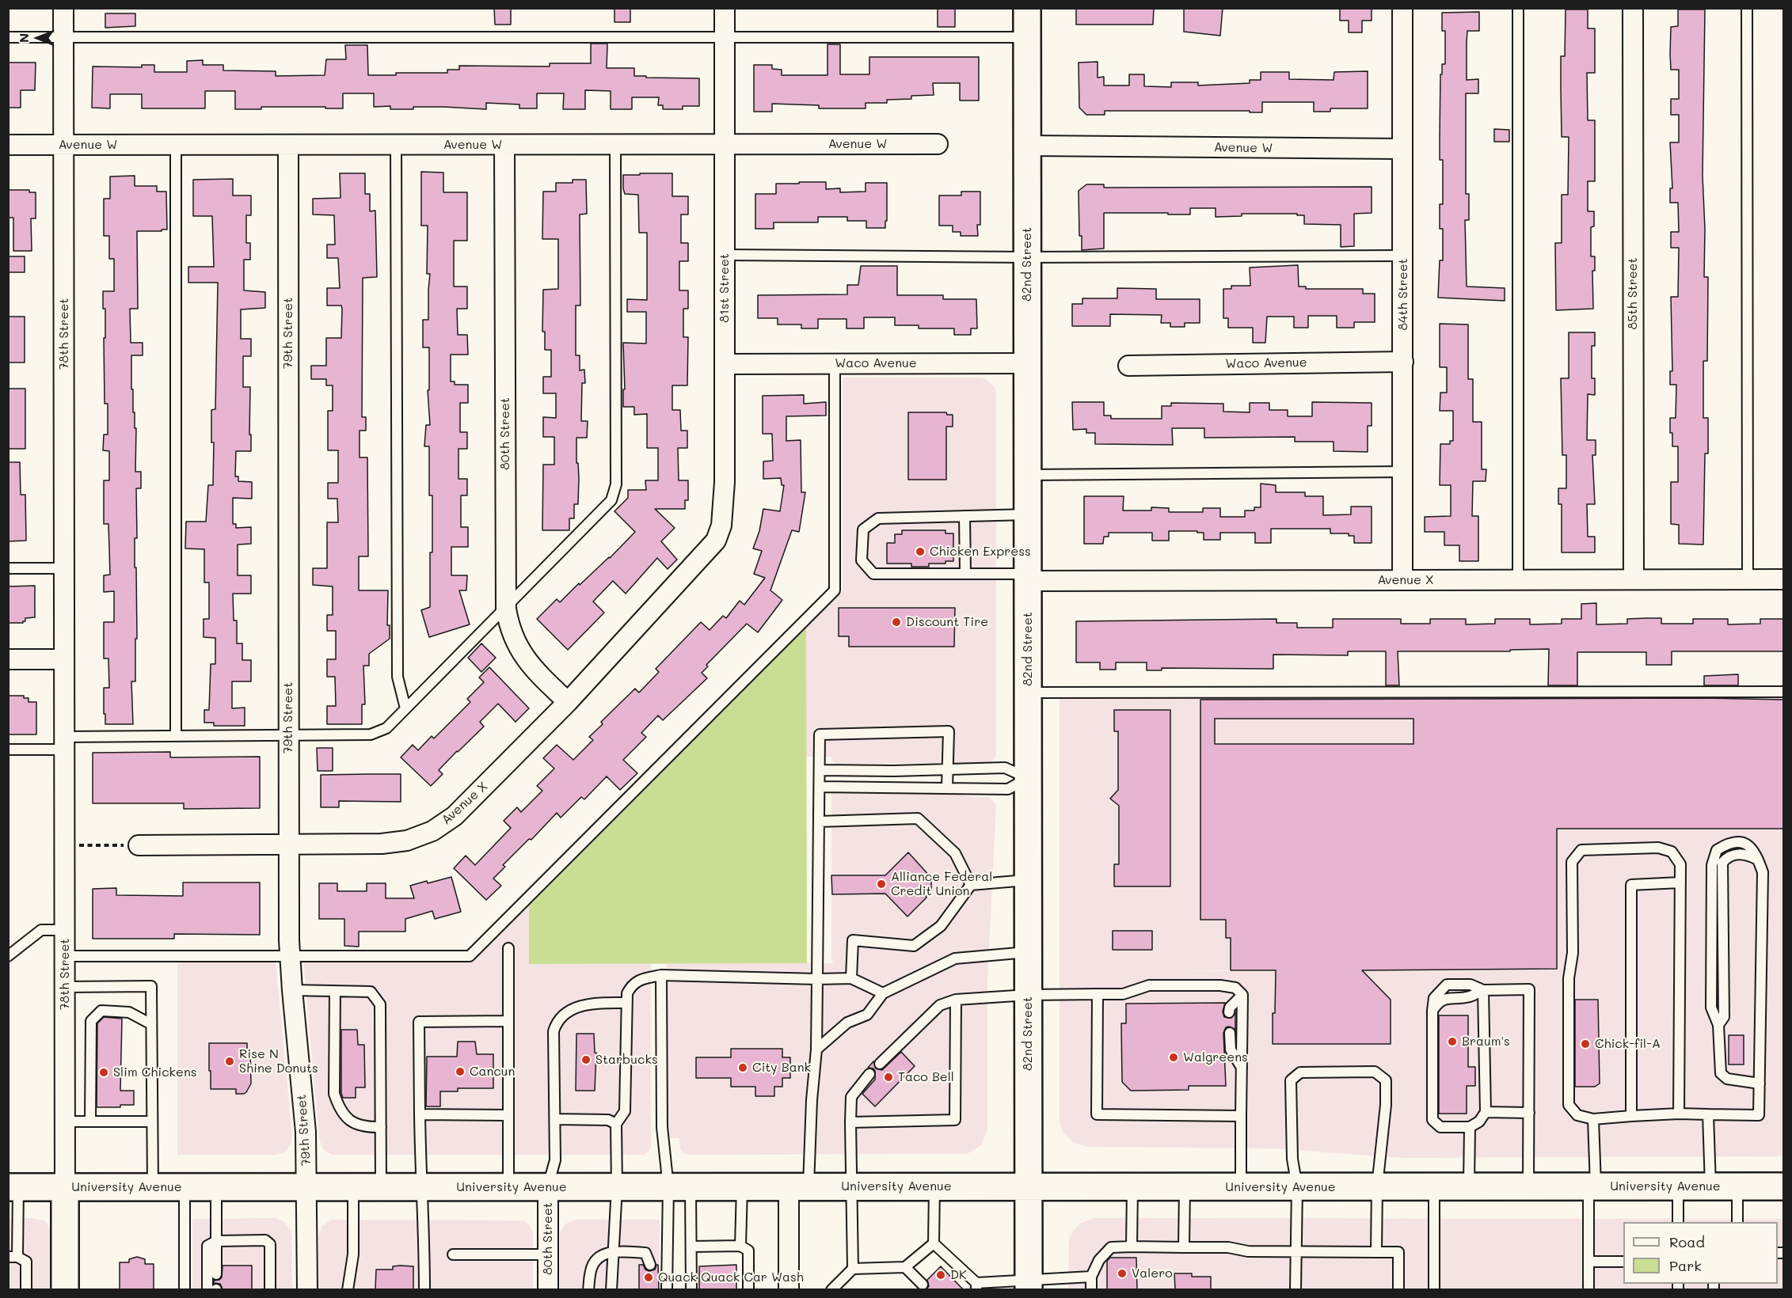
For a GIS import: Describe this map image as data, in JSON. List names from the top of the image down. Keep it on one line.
{"streets":{"main road":["82nd Street","78th Street","University Avenue"],"street":["Avenue W","81st Street","85th Street","84th Street","79th Street","Waco Avenue","80th Street","Avenue X"]},"crossings":[["Avenue W","82nd Street"],["Avenue W","81st Street"],["Avenue W","84th Street"],["Avenue W","79th Street"],["Avenue W","78th Street"],["Avenue W","80th Street"],["82nd Street","Waco Avenue"],["82nd Street","Avenue X"],["82nd Street","University Avenue"],["81st Street","Waco Avenue"],["81st Street","Avenue X"],["85th Street","Avenue X"],["84th Street","Waco Avenue"],["84th Street","Avenue X"],["79th Street","Avenue X"],["79th Street","University Avenue"],["78th Street","University Avenue"],["80th Street","Avenue X"],["80th Street","University Avenue"]],"places":["Chicken Express","Discount Tire","Alliance Federal Credit Union","Braum's","Chick-fil-A","Walgreens","Starbucks","Rise N Shine Donuts","City Bank","Cancun","Slim Chickens","Taco Bell","Valero","DK","Quack Quack Car Wash"],"legend":["Road","Park"],"north":"left"}
